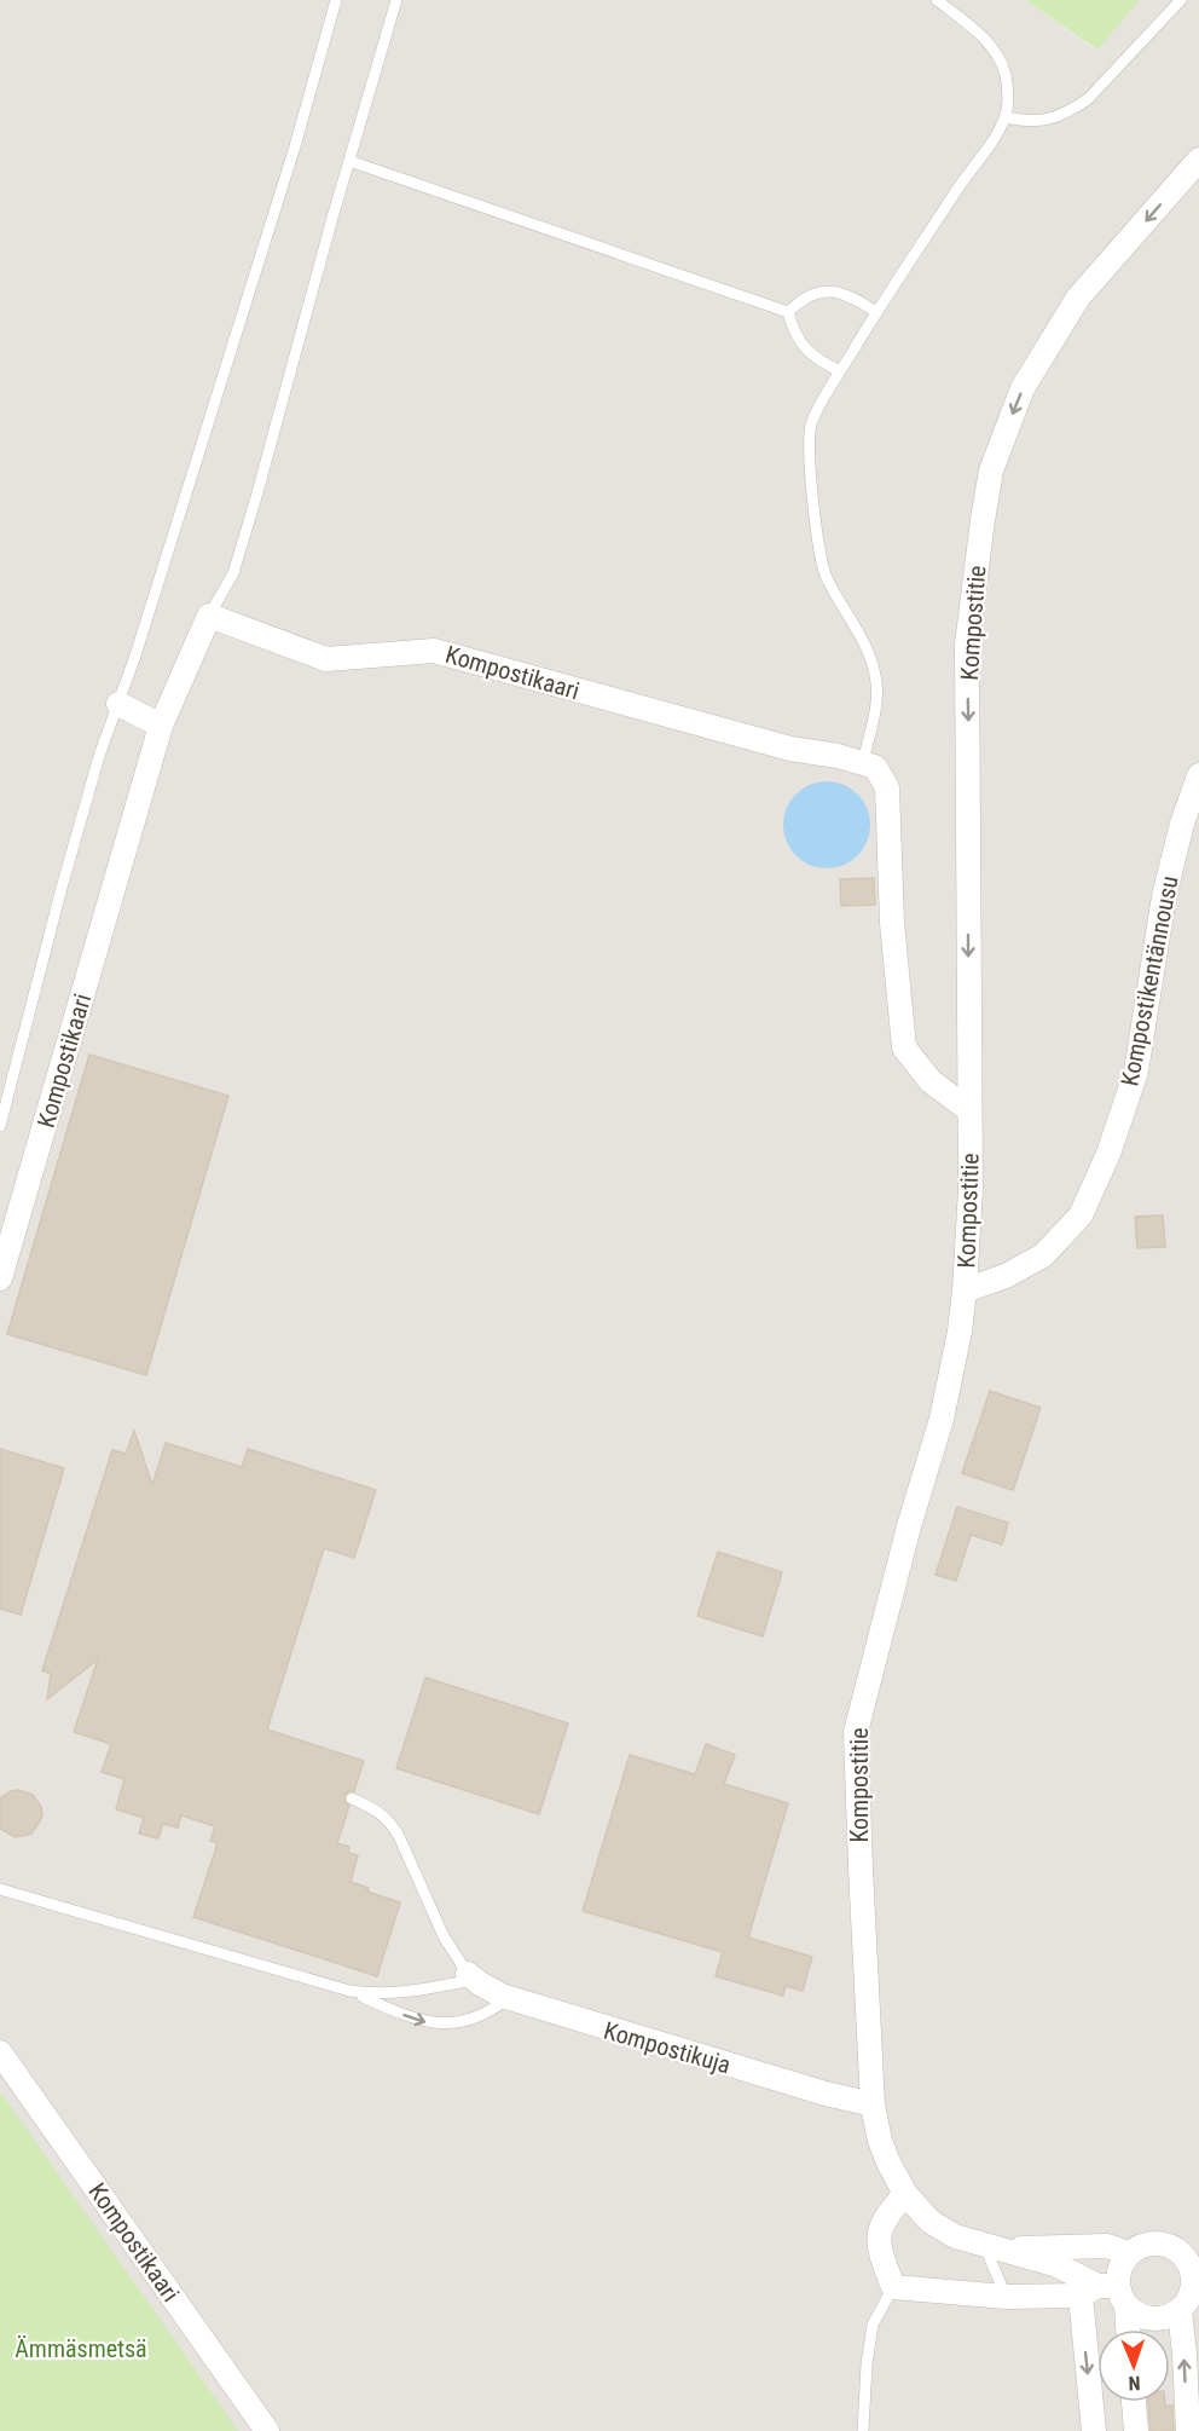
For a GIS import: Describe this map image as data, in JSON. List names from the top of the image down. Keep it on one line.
{"streets":{"street":["Kompostitie","Kompostikaari","Kompostikentännousu","Kompostikuja"]},"crossings":[["Kompostitie","Kompostikentännousu"],["Kompostitie","Kompostikuja"]],"one_way":["Kompostitie"],"parks":["Ämmäsmetsä"],"north":"bottom"}
